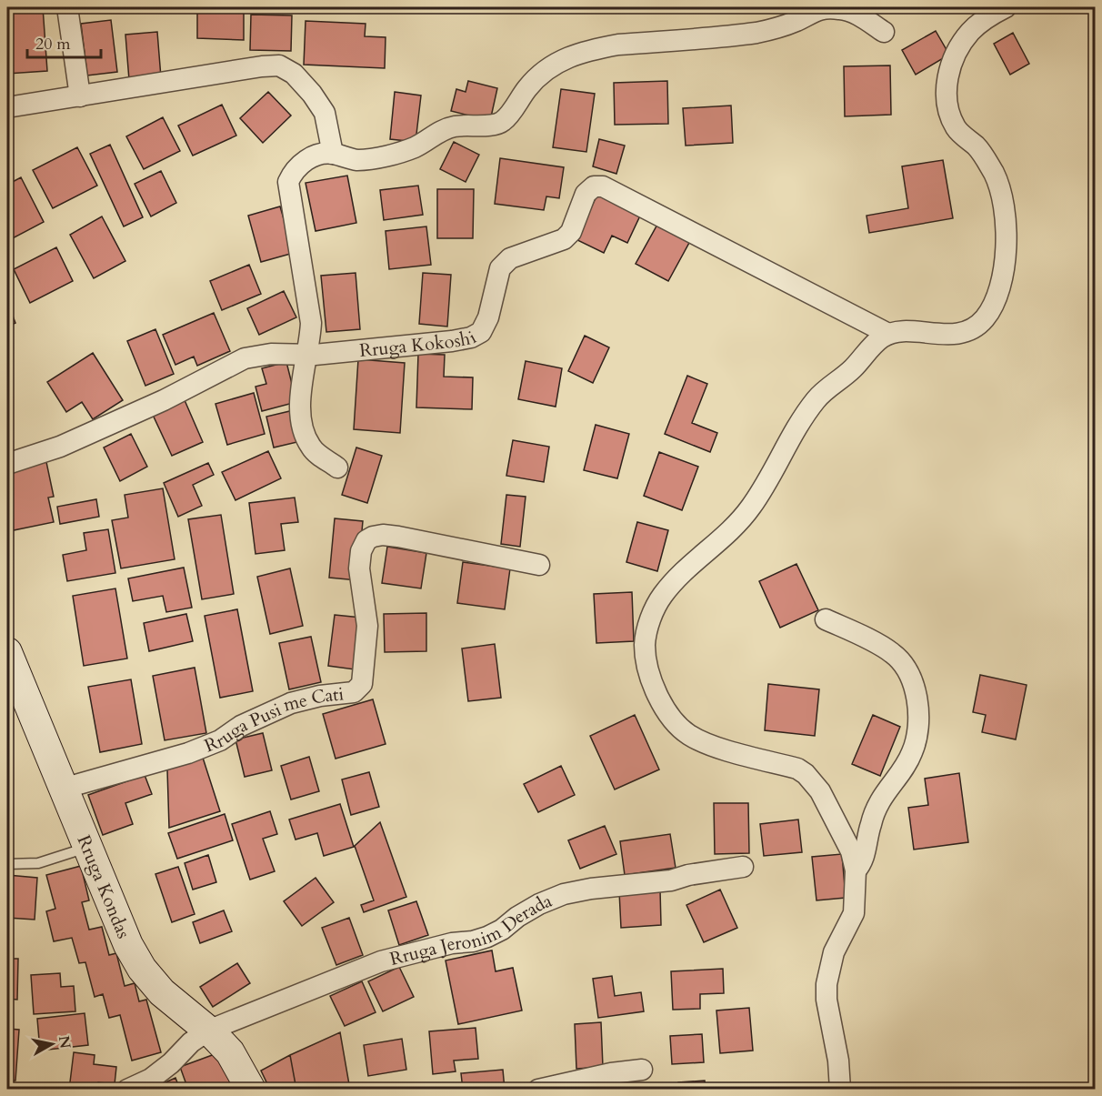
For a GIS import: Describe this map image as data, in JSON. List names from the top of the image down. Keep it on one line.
{"streets":{"street":["Rruga Kokoshi","Rruga Pusi me Cati","Rruga Kondas","Rruga Jeronim Derada"]},"crossings":[["Rruga Pusi me Cati","Rruga Kondas"],["Rruga Kondas","Rruga Jeronim Derada"]],"scale_bar":"20 m","north":"right"}
